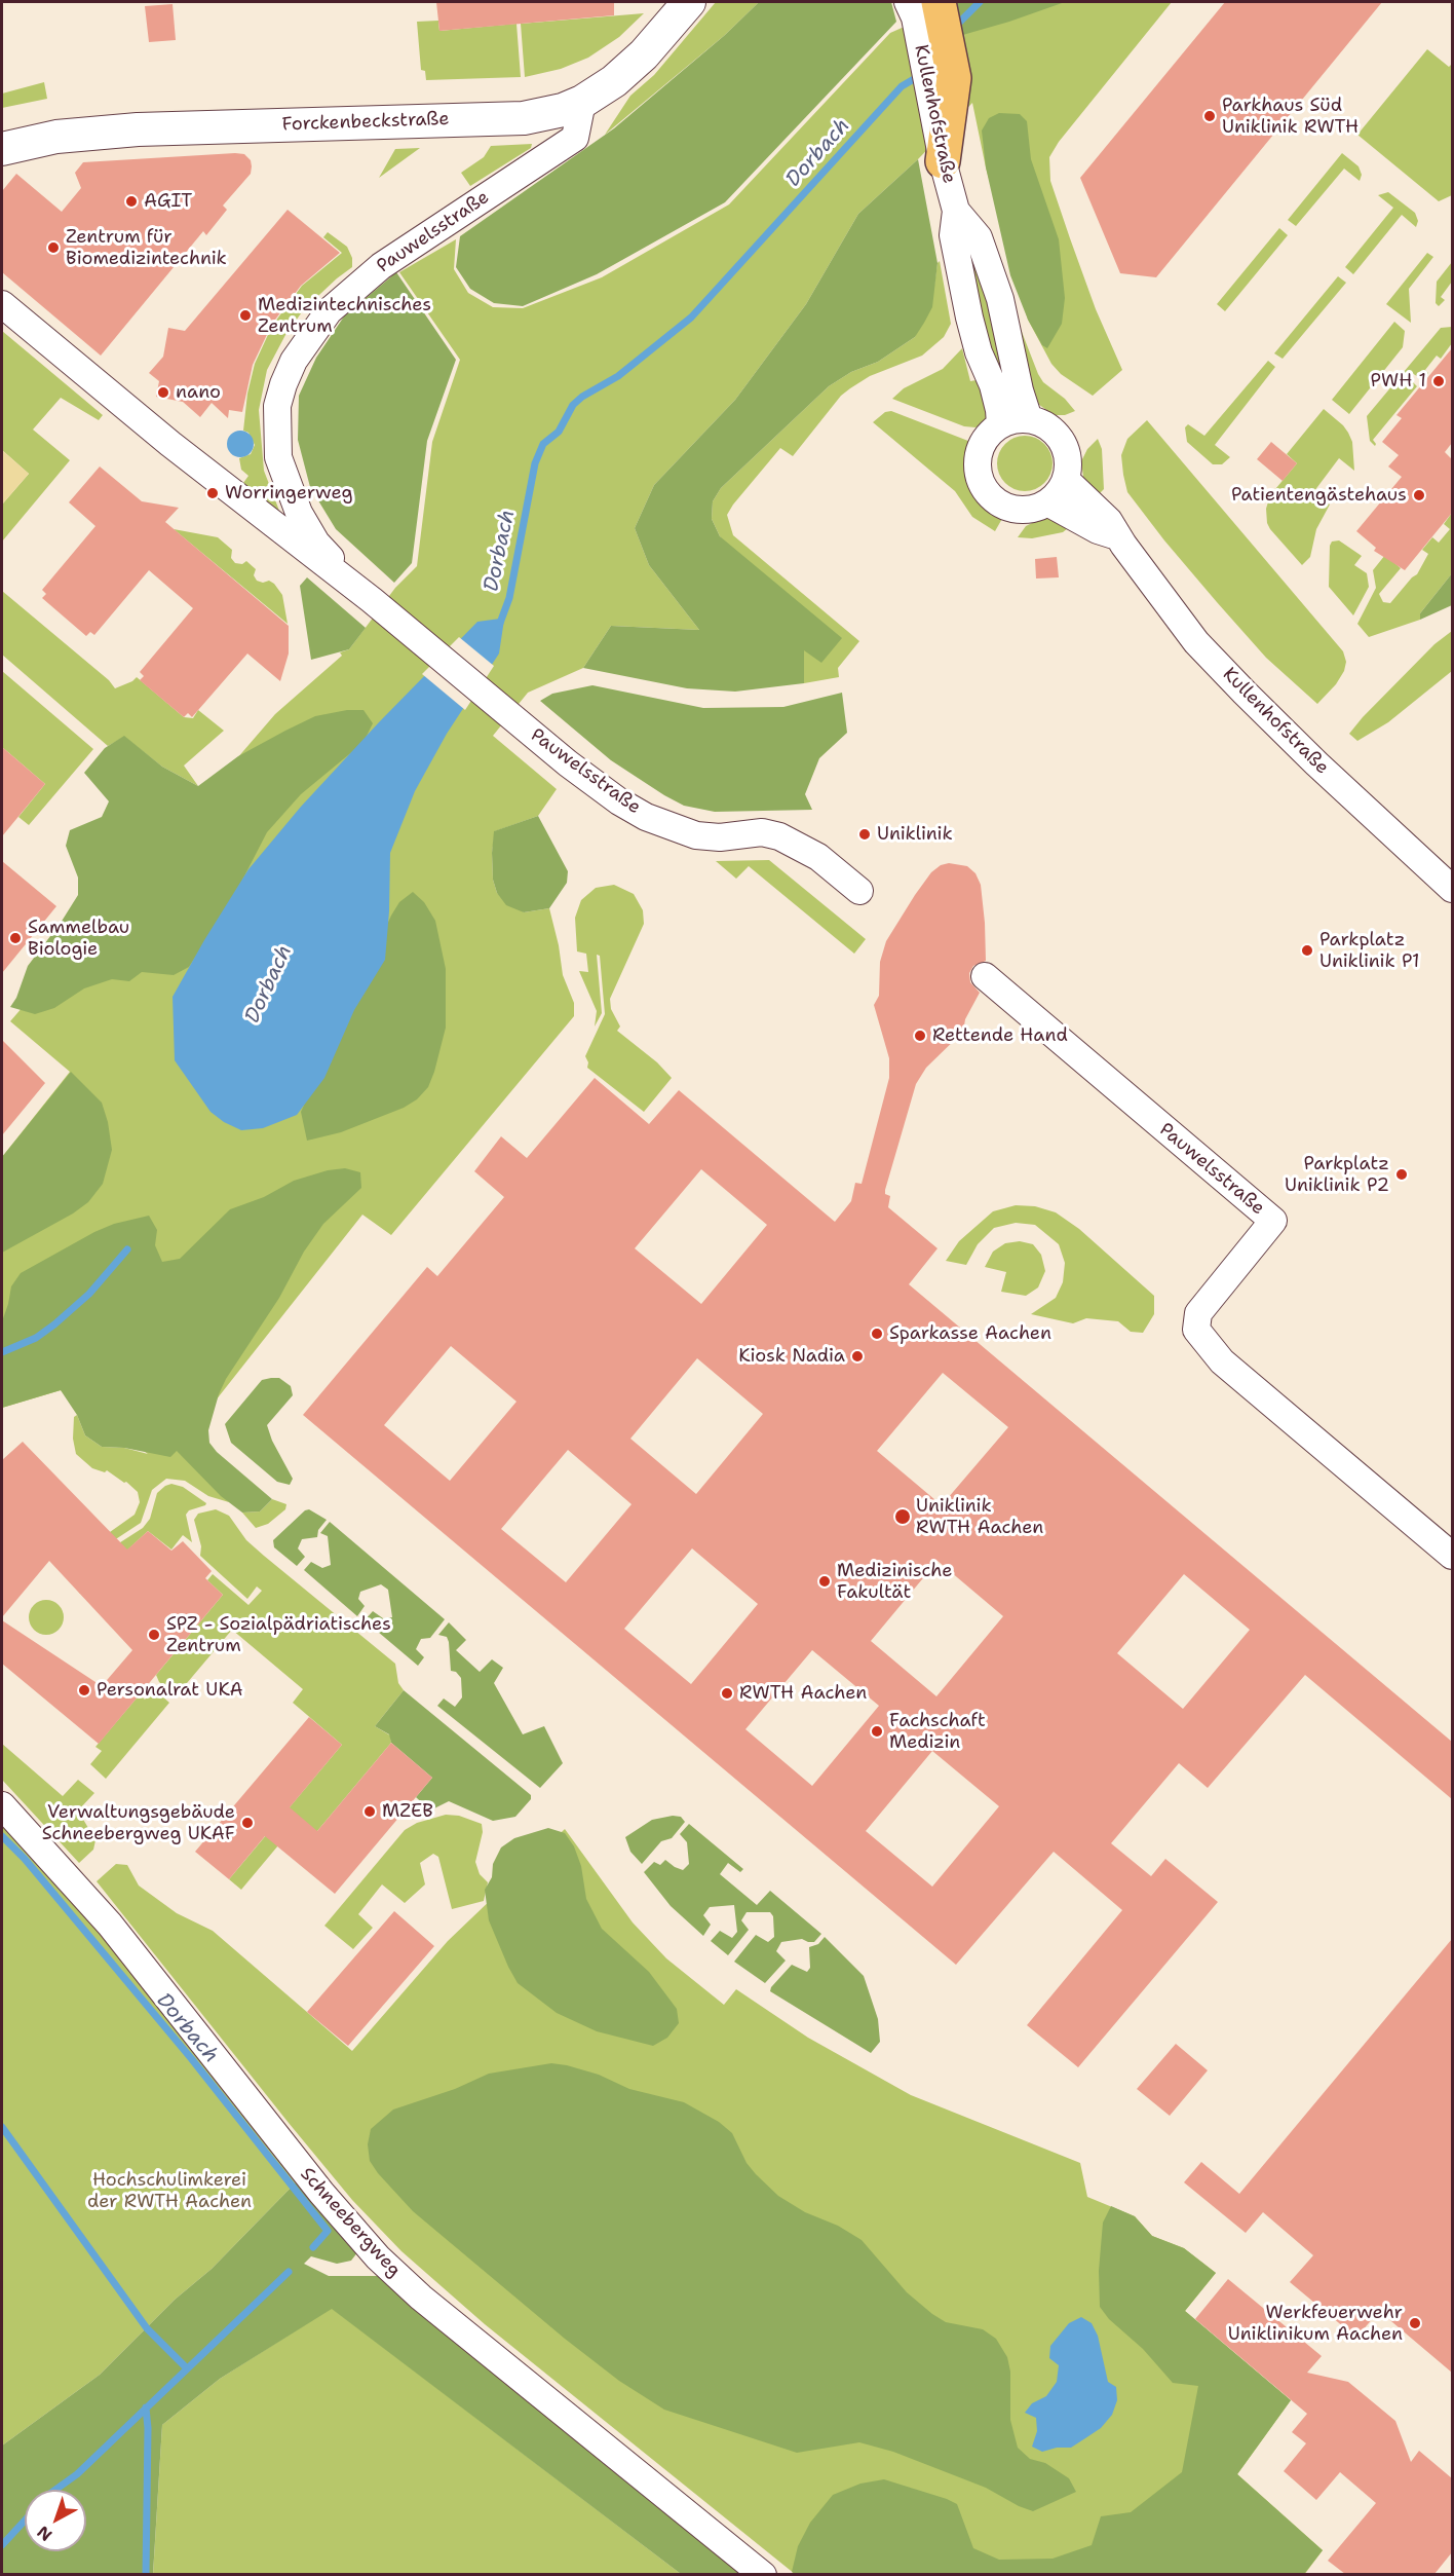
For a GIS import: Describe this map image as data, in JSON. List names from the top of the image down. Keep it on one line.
{"streets":{"street":["Kullenhofstraße","Forckenbeckstraße","Pauwelsstraße","Schneebergweg"]},"crossings":[["Forckenbeckstraße","Pauwelsstraße"]],"water":["Dorbach"],"parks":["Hochschulimkerei der RWTH Aachen"],"places":["Parkhaus Süd Uniklinik RWTH","AGIT","Zentrum für Biomedizintechnik","Medizintechnisches Zentrum","PWH 1","nano","Worringerweg","Patientengästehaus","Uniklinik","Sammelbau Biologie","Parkplatz Uniklinik P1","Rettende Hand","Parkplatz Uniklinik P2","Sparkasse Aachen","Kiosk Nadia","Uniklinik RWTH Aachen","Medizinische Fakultät","SPZ - Sozialpädriatisches Zentrum","Personalrat UKA","RWTH Aachen","Fachschaft Medizin","MZEB","Verwaltungsgebäude Schneebergweg UKAF","Werkfeuerwehr Uniklinikum Aachen"],"north":"bottom left"}
